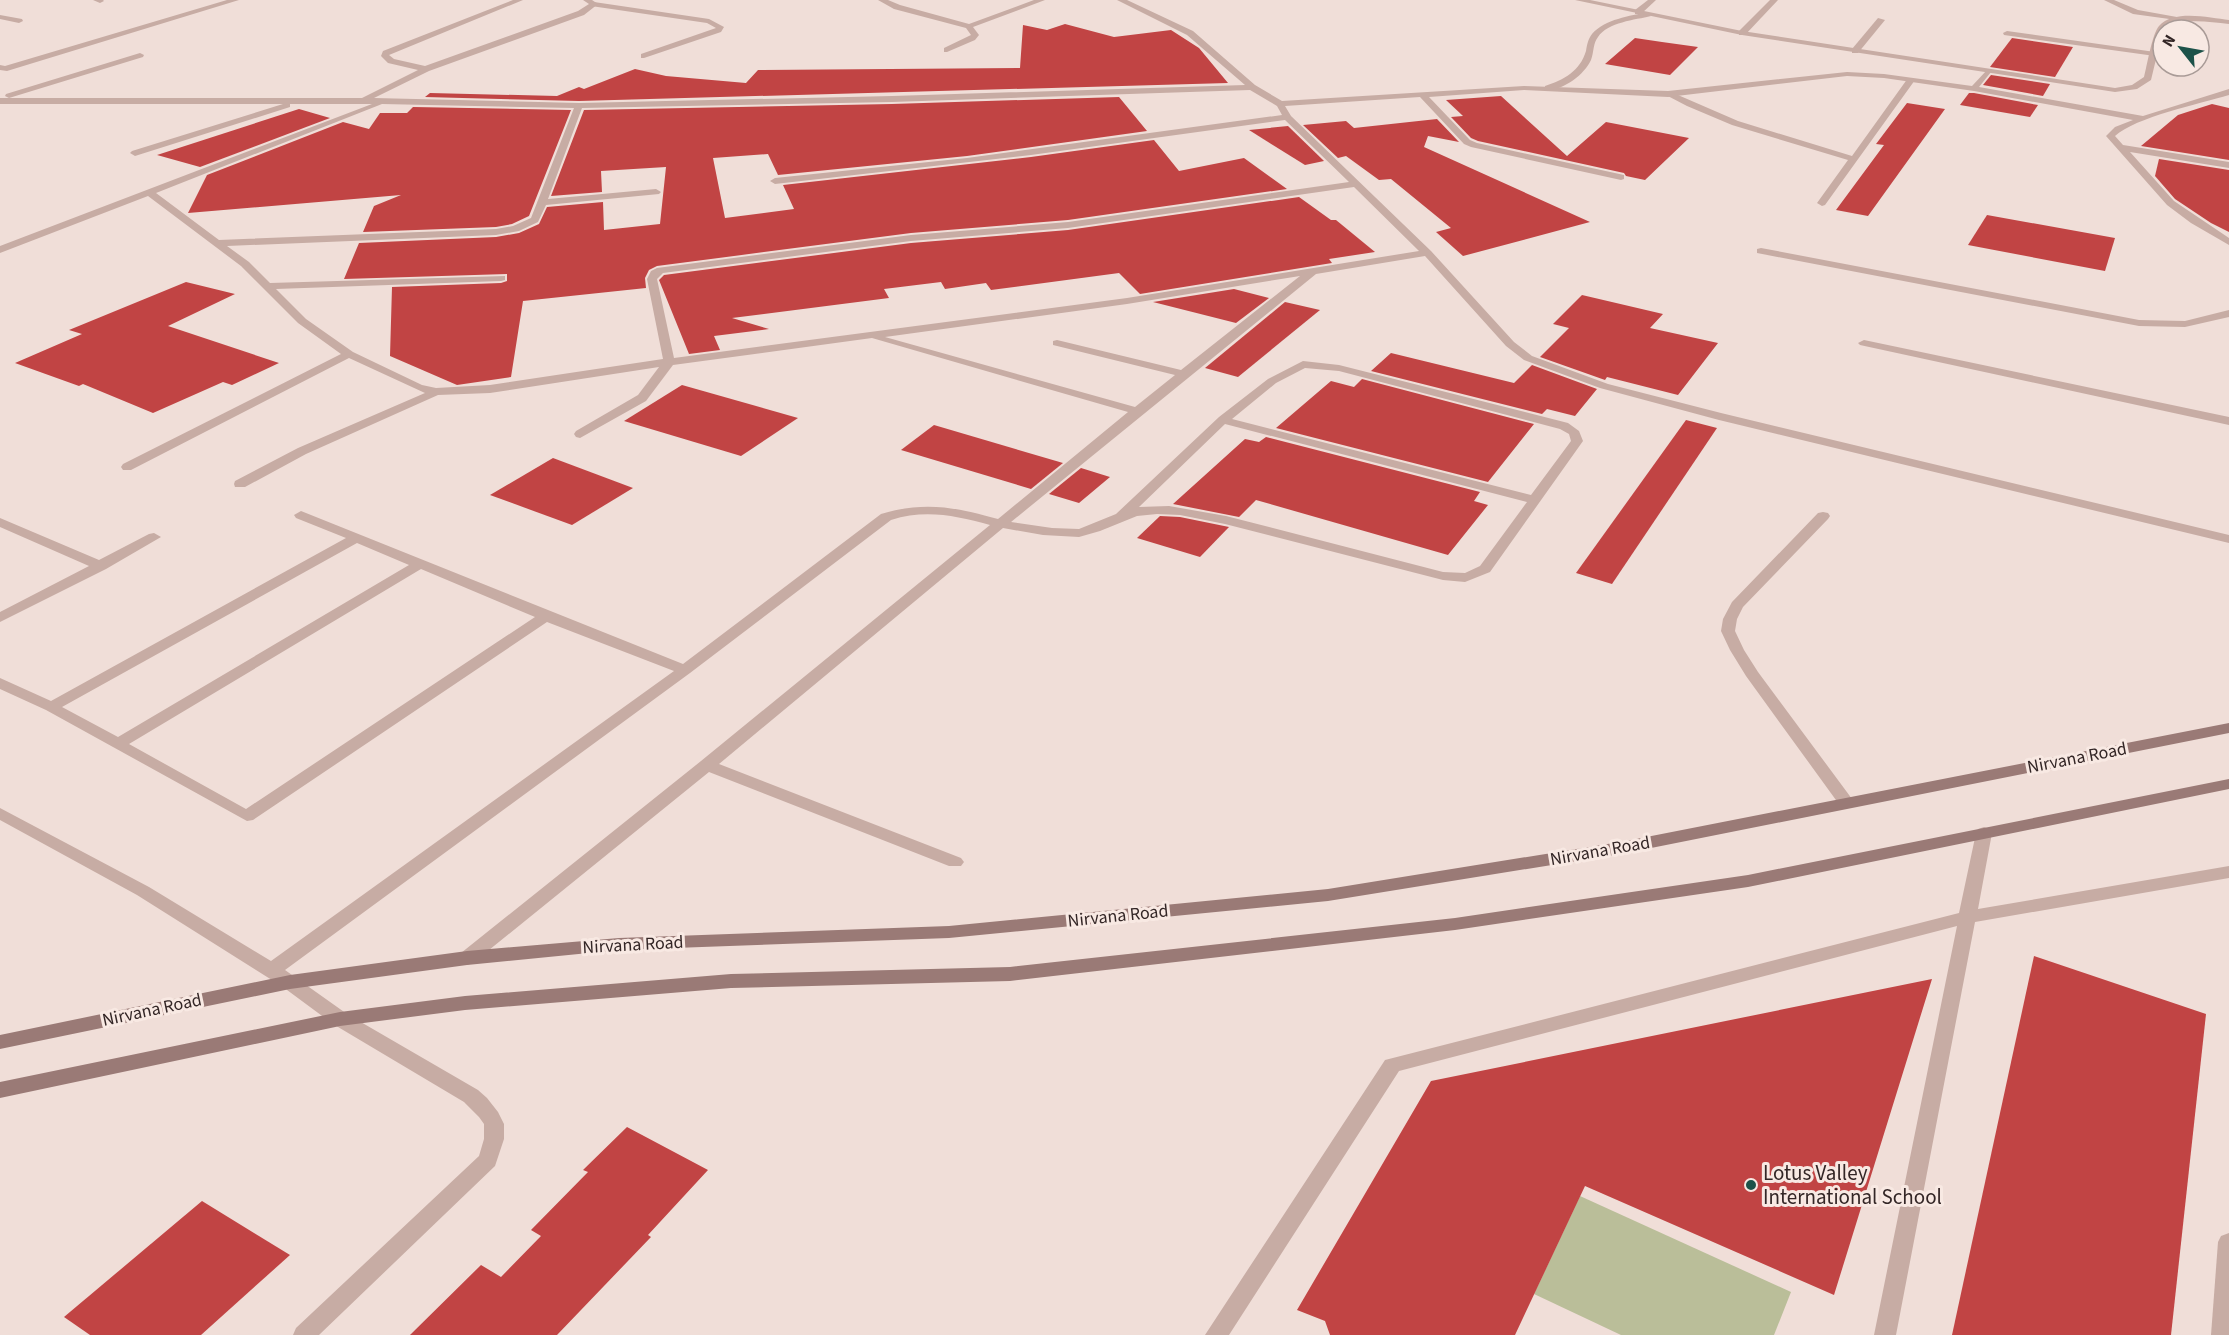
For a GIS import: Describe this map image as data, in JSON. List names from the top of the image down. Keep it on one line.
{"streets":{"main road":["Nirvana Road"]},"places":["Lotus Valley International School"],"north":"top left"}
